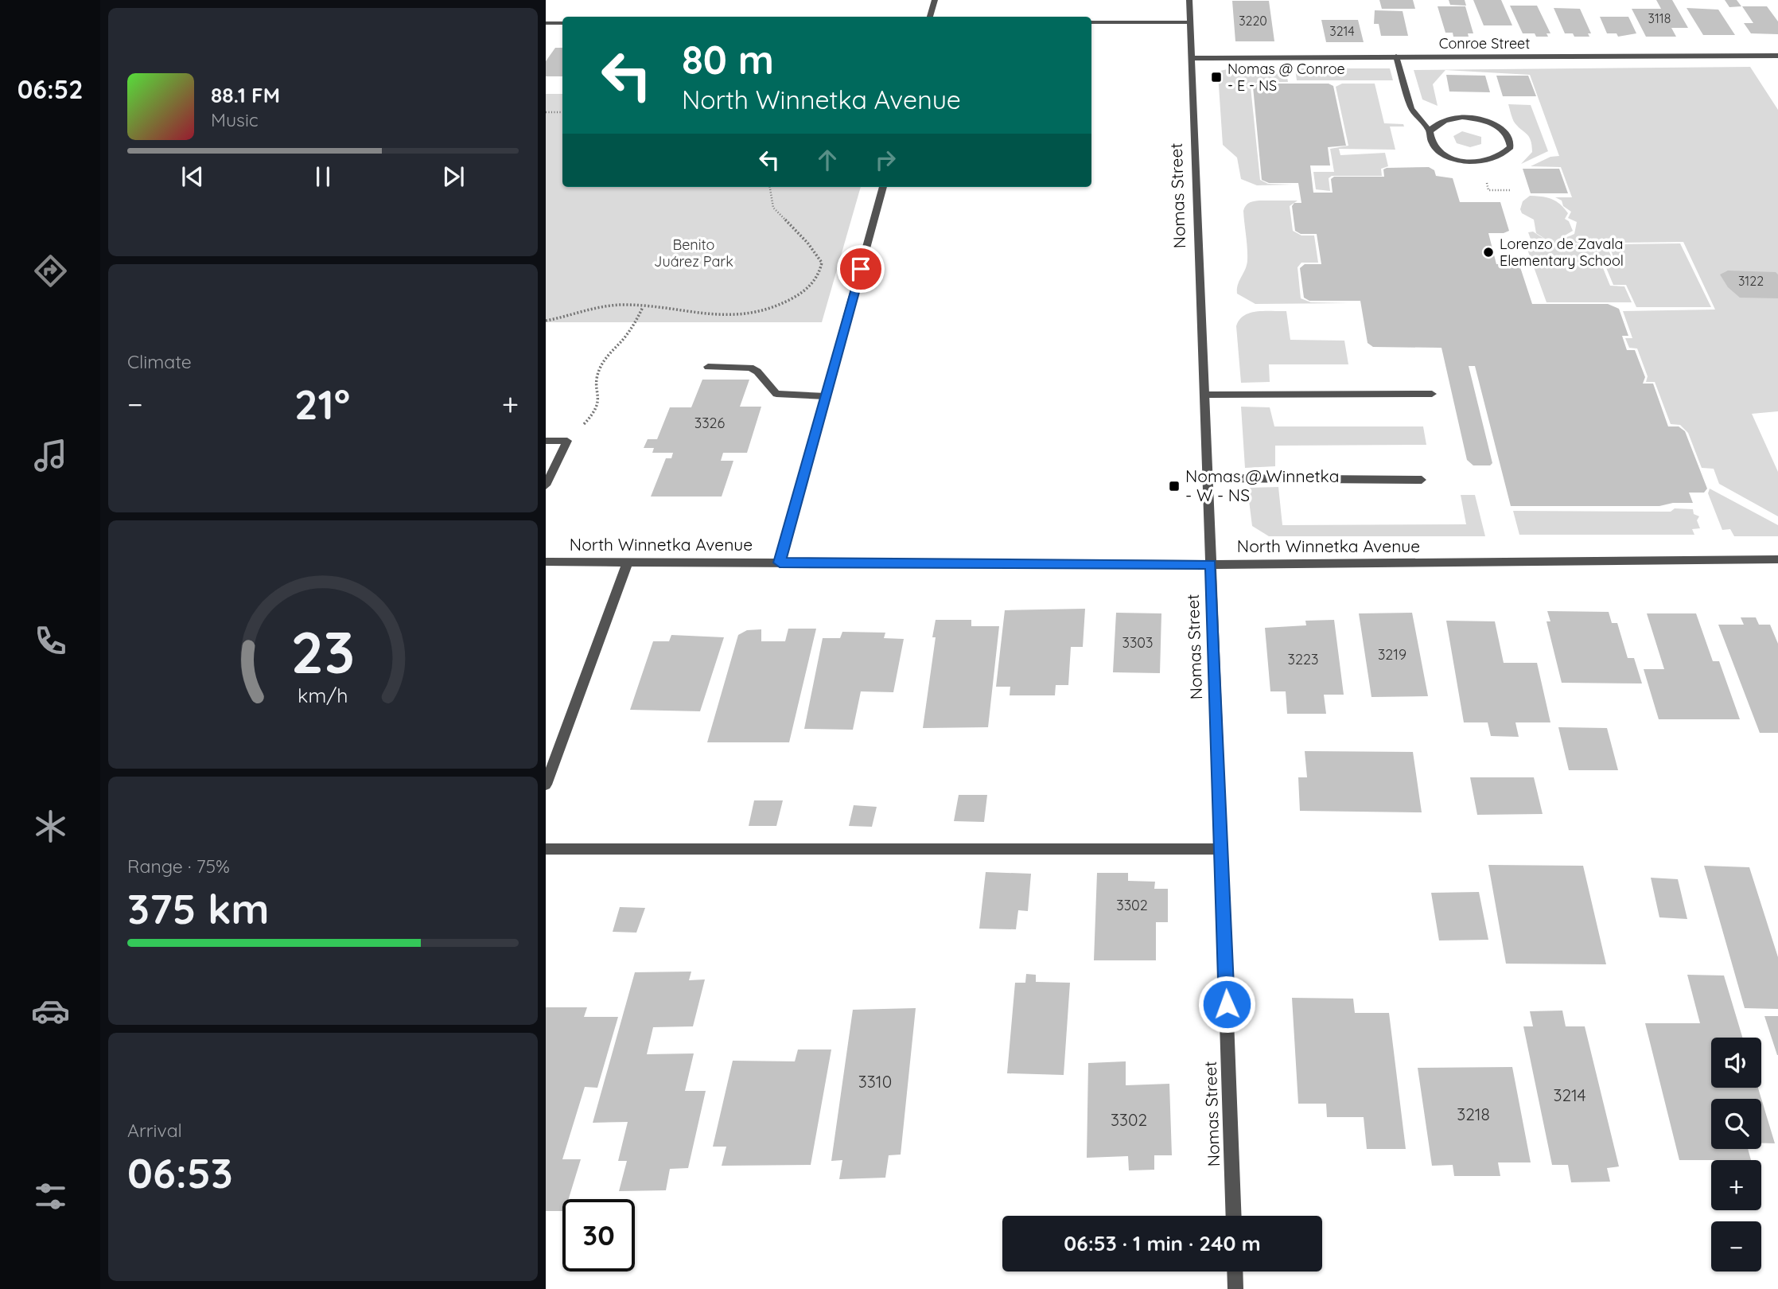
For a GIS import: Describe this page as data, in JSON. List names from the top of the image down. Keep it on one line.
{"streets":{"street":["Conroe Street","Nomas Street","North Winnetka Avenue"]},"crossings":[["Conroe Street","Nomas Street"],["Nomas Street","North Winnetka Avenue"]],"parks":["Benito Juárez Park"],"places":{"transit":["Nomas @ Conroe - E - NS","Nomas @ Winnetka - W - NS"],"other":["Lorenzo de Zavala Elementary School"]},"house_numbers":["3118","3220","3214","3122","3326","3303","3219","3223","3302","3310","3214","3218","3302"],"page":{"tabs":"06:52","turn":["80 m","North Winnetka Avenue"],"song":["88.1 FM","Music"],"tile":["Climate",["Range · 75%","375 km"],["Arrival","06:53"]],"heat":["−","21°","+"],"map_buttons":["+","−"],"limit":"30","trip":"06:53 · 1 min · 240 m","gauge":["23","km/h"]}}
